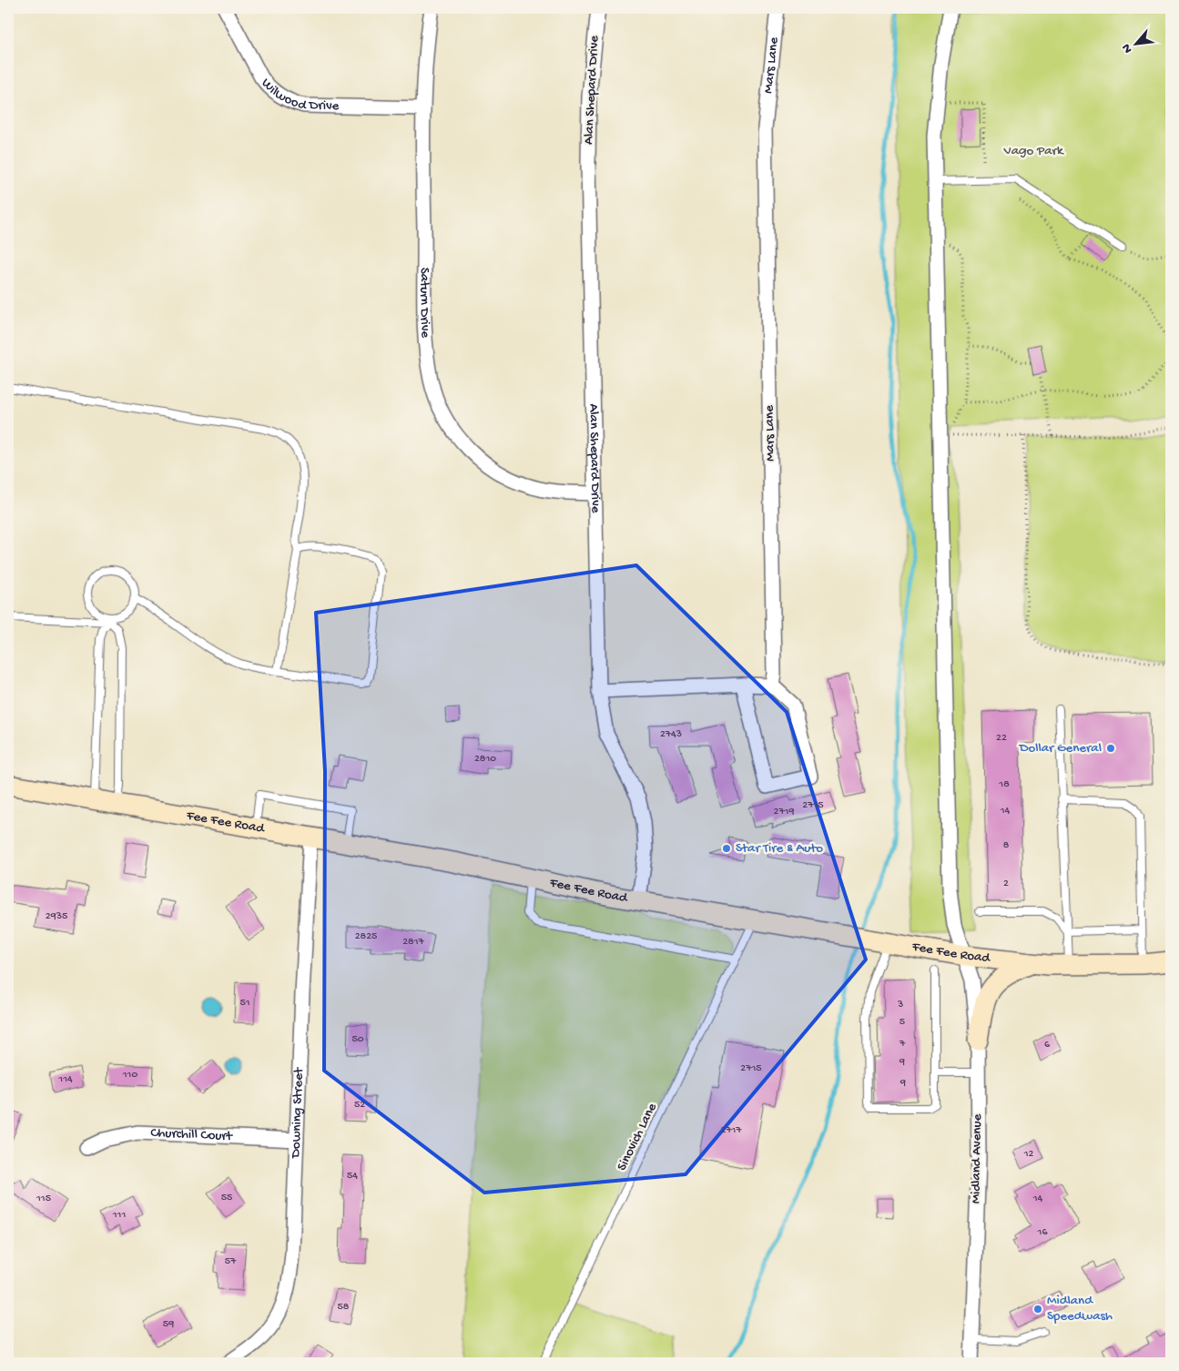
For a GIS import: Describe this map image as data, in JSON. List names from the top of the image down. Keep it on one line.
{"streets":{"street":["Mars Lane","Alan Shepard Drive","Wilwood Drive","Saturn Drive","Fee Fee Road","Downing Street","Churchill Court","Midland Avenue"],"lane":["Sinovich Lane"]},"crossings":[["Alan Shepard Drive","Saturn Drive"],["Alan Shepard Drive","Fee Fee Road"],["Wilwood Drive","Saturn Drive"],["Fee Fee Road","Downing Street"],["Fee Fee Road","Sinovich Lane"],["Fee Fee Road","Midland Avenue"],["Downing Street","Churchill Court"]],"parks":["Vago Park"],"places":["Dollar General","Star Tire & Auto","Midland Speedwash"],"house_numbers":["2743","22","2810","18","2715","14","2719","8","2","2935","2825","2817","51","3","5","50","7","6","9","2715","110","114","9","52","2717","12","54","55","115","14","111","16","57","58","59"],"north":"bottom left"}
